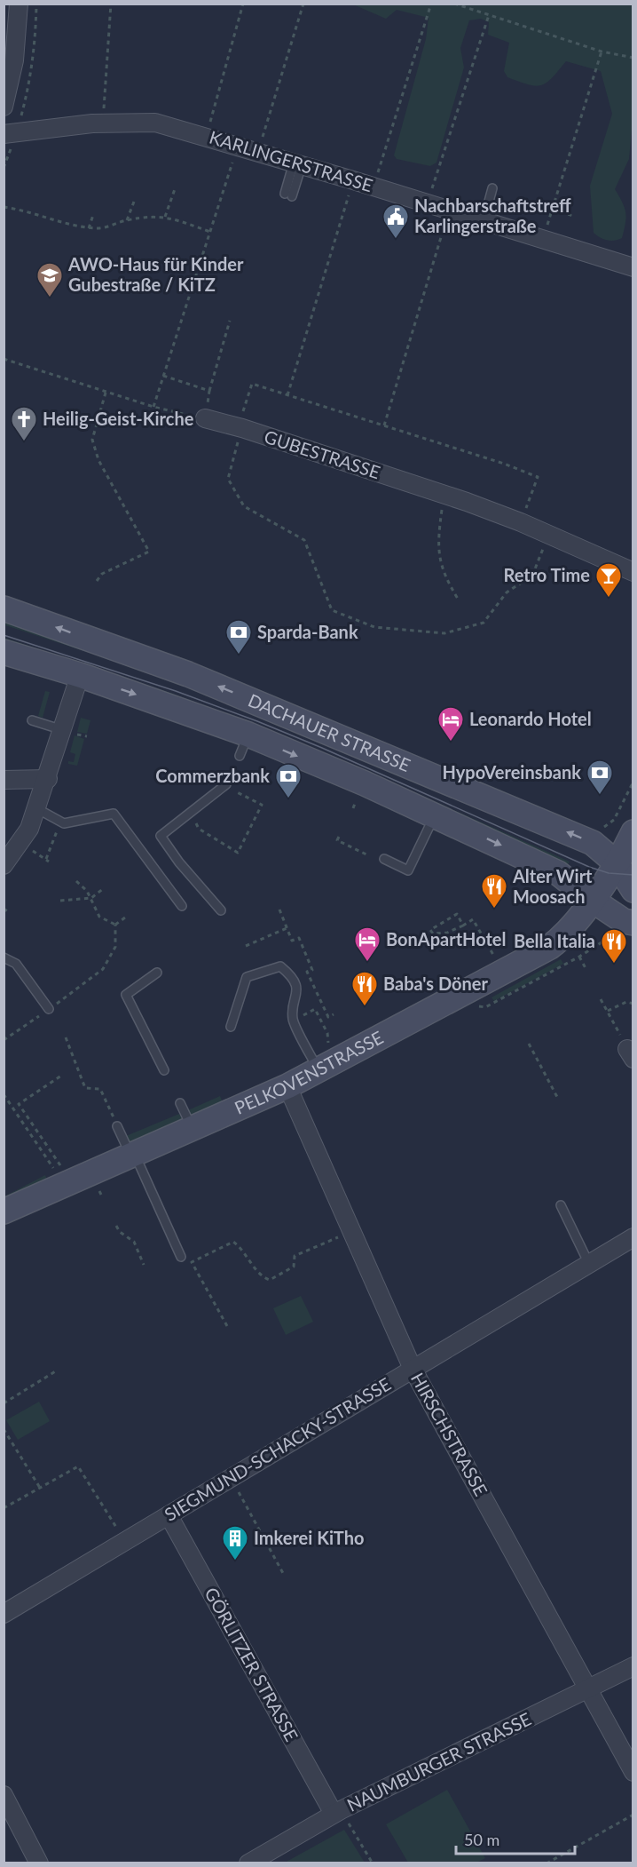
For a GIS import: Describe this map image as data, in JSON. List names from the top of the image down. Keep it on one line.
{"streets":{"main road":["DACHAUER STRASSE","PELKOVENSTRASSE"],"street":["KARLINGERSTRASSE","GUBESTRASSE","HIRSCHSTRASSE","SIEGMUND-SCHACKY-STRASSE","GÖRLITZER STRASSE","NAUMBURGER STRASSE"]},"crossings":[["DACHAUER STRASSE","PELKOVENSTRASSE"],["PELKOVENSTRASSE","HIRSCHSTRASSE"],["HIRSCHSTRASSE","SIEGMUND-SCHACKY-STRASSE"],["HIRSCHSTRASSE","NAUMBURGER STRASSE"],["SIEGMUND-SCHACKY-STRASSE","GÖRLITZER STRASSE"],["GÖRLITZER STRASSE","NAUMBURGER STRASSE"]],"places":{"public building":["Nachbarschaftstreff Karlingerstraße"],"school or university":["AWO-Haus für Kinder Gubestraße / KiTZ"],"church":["Heilig-Geist-Kirche"],"bar":["Retro Time"],"bank":["Sparda-Bank","HypoVereinsbank","Commerzbank"],"hotel":["Leonardo Hotel","BonApartHotel"],"restaurant":["Alter Wirt Moosach","Bella Italia","Baba's Döner"],"building":["Imkerei KiTho"]},"scale_bar":"50 m"}
